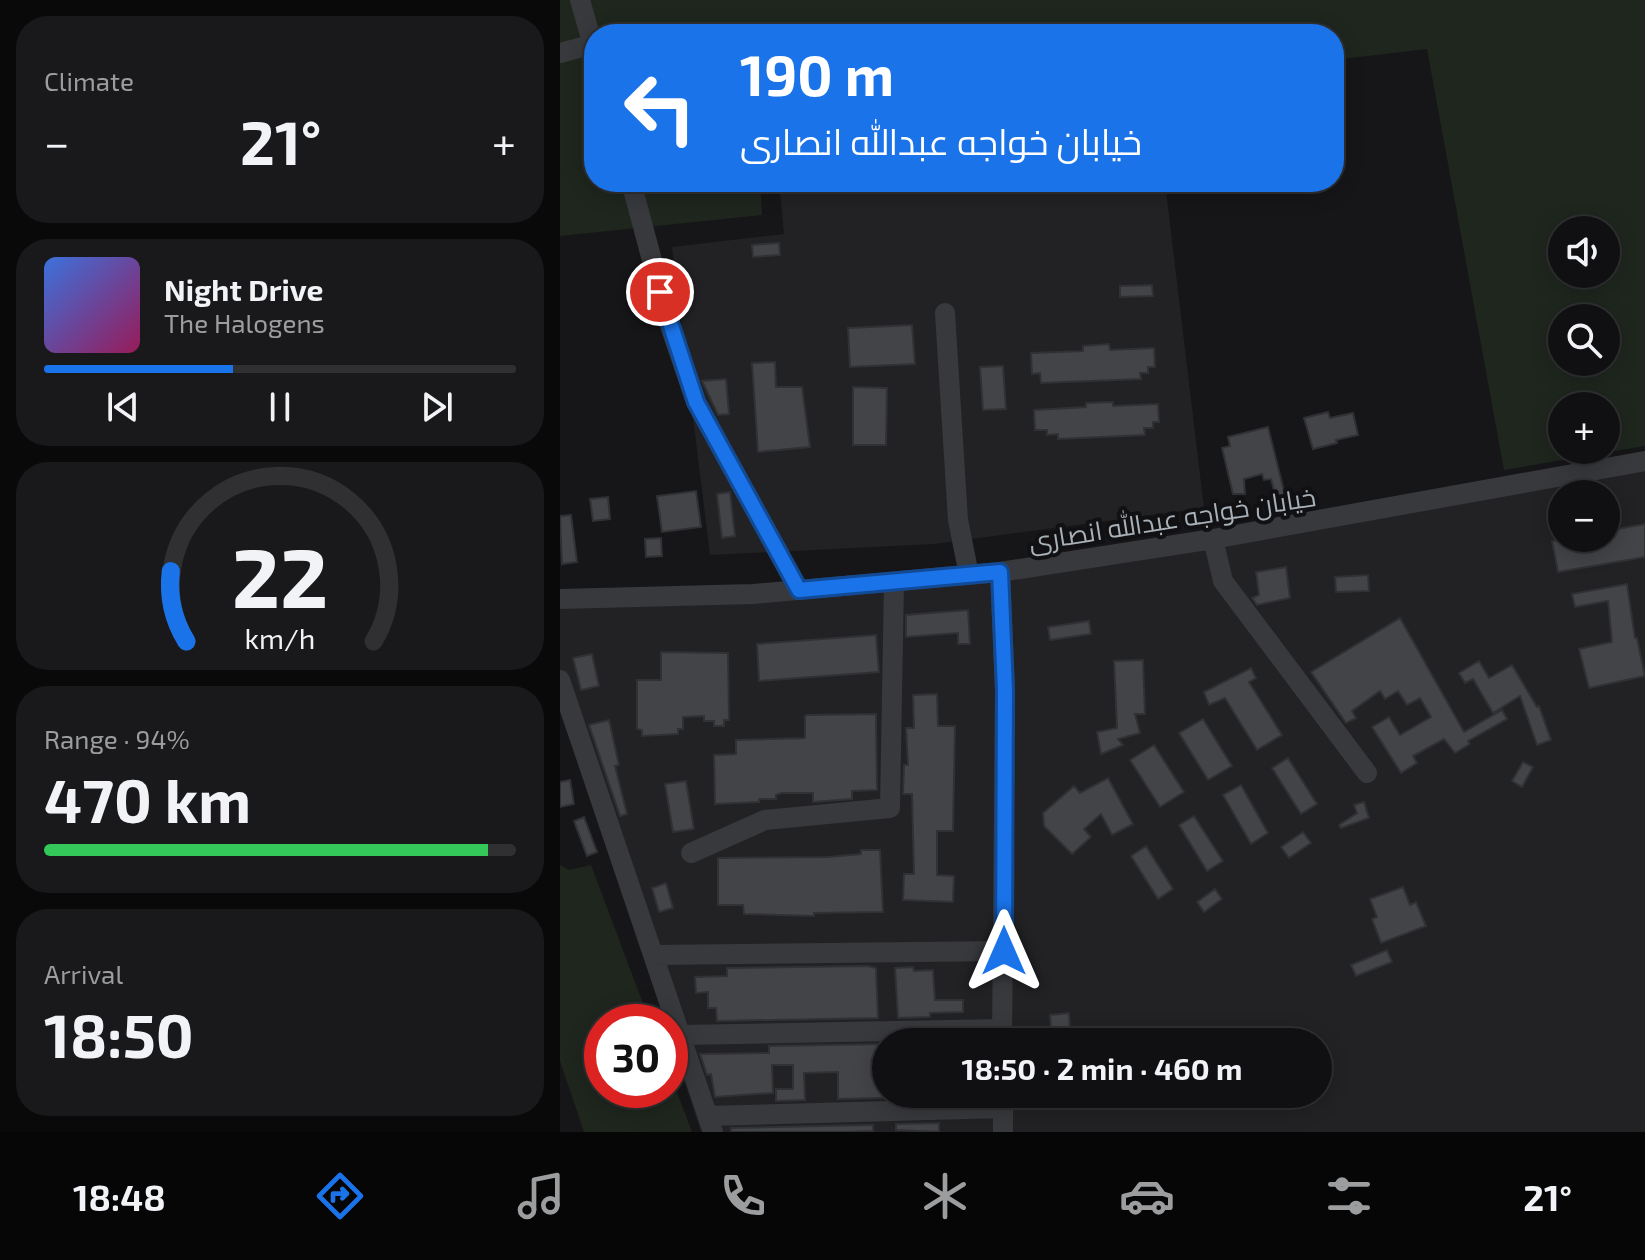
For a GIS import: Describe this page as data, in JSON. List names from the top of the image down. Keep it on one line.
{"streets":{"street":["خیابان خواجه عبدالله انصاری"]},"page":{"tile":["Climate",["Range · 94%","470 km"],["Arrival","18:50"]],"turn":["190 m","خیابان خواجه عبدالله انصاری"],"heat":["−","21°","+"],"map_buttons":["+","−"],"song":["Night Drive","The Halogens"],"limit":"30","trip":"18:50 · 2 min · 460 m","tabs":["18:48","21°"],"gauge":["22","km/h"]}}
